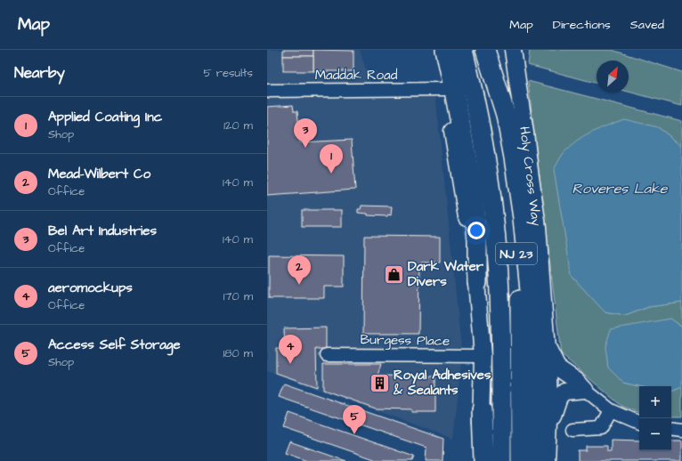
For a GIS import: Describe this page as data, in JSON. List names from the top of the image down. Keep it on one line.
{"streets":{"highway":["NJ 23"],"main road":["Holy Cross Way"],"lane":["Maddak Road","Burgess Place"]},"water":["Roveres Lake"],"places":{"shop":["Dark Water Divers"],"building":["Royal Adhesives & Sealants"]},"north":"top right","page":{"header":"Map","nav":["Map","Directions","Saved"],"heading":["Nearby","5 results"],"list":[{"mark":"1","name":"Applied Coating Inc","note":"Shop","value":"120 m"},{"mark":"2","name":"Mead-Wilbert Co","note":"Office","value":"140 m"},{"mark":"3","name":"Bel Art Industries","note":"Office","value":"140 m"},{"mark":"4","name":"aeromockups","note":"Office","value":"170 m"},{"mark":"5","name":"Access Self Storage","note":"Shop","value":"180 m"}],"pins":["3","1","2","4","5"],"map_buttons":["+","−"]}}
